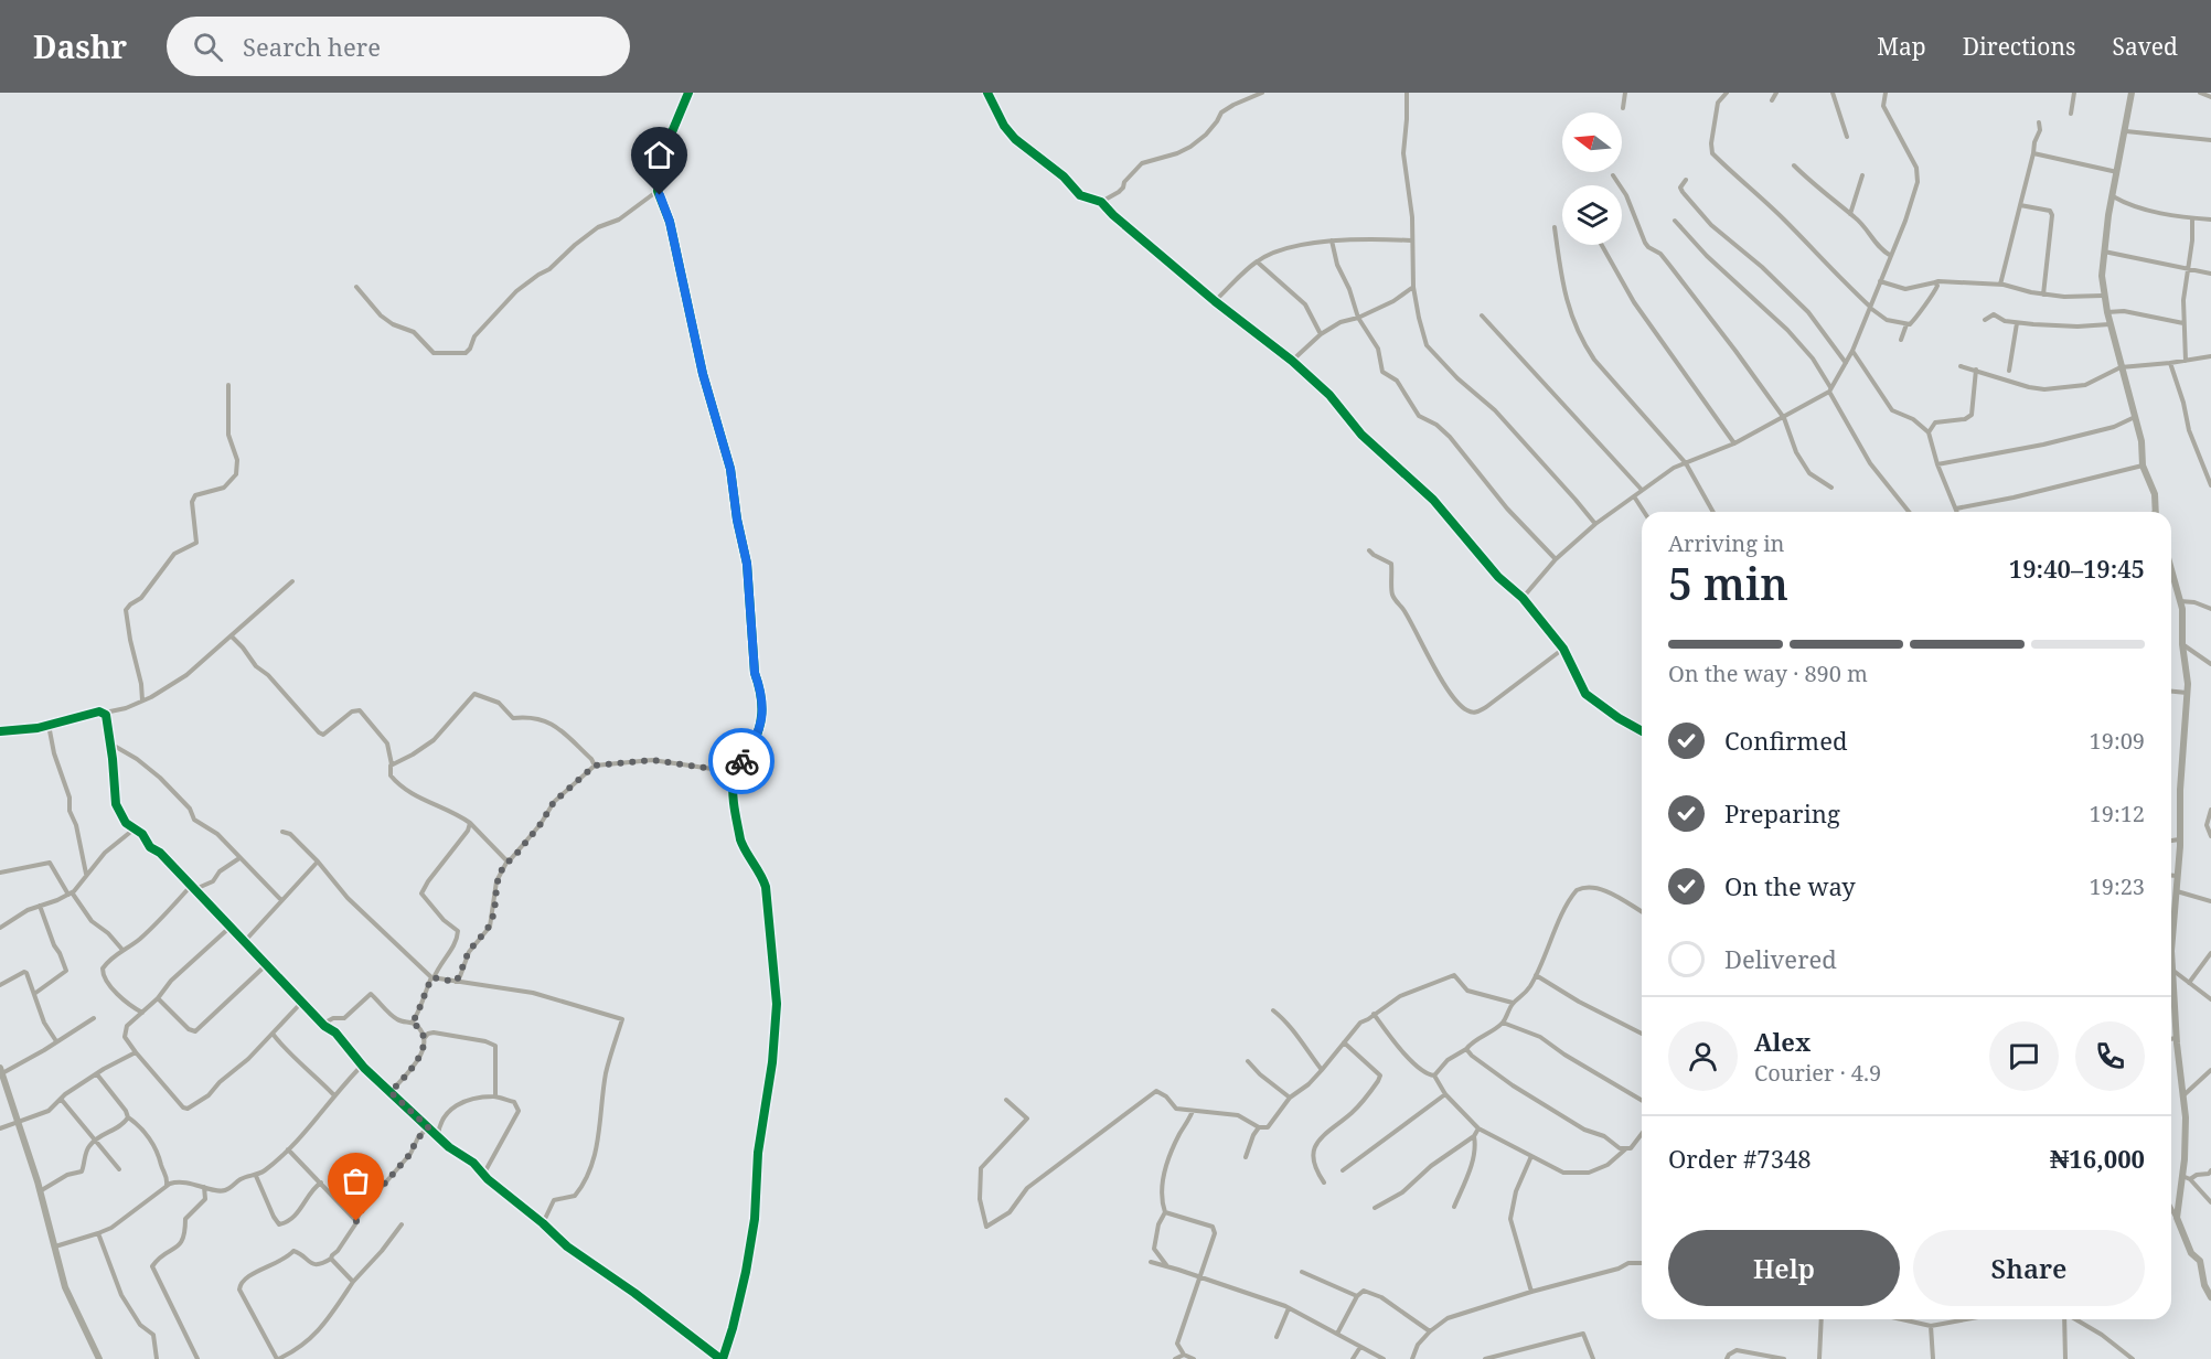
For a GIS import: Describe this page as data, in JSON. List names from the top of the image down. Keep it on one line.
{"north":"left","page":{"header":"Dashr","search":"Search here","nav":["Map","Directions","Saved"],"heading":["5 min","Arriving in","19:40–19:45"],"panel":["Alex","Courier · 4.9","Order #7348","₦16,000"],"bar":"On the way · 890 m","list":[["Confirmed","19:09"],["Preparing","19:12"],["On the way","19:23"],"Delivered"],"buttons":["Help","Share"]}}
